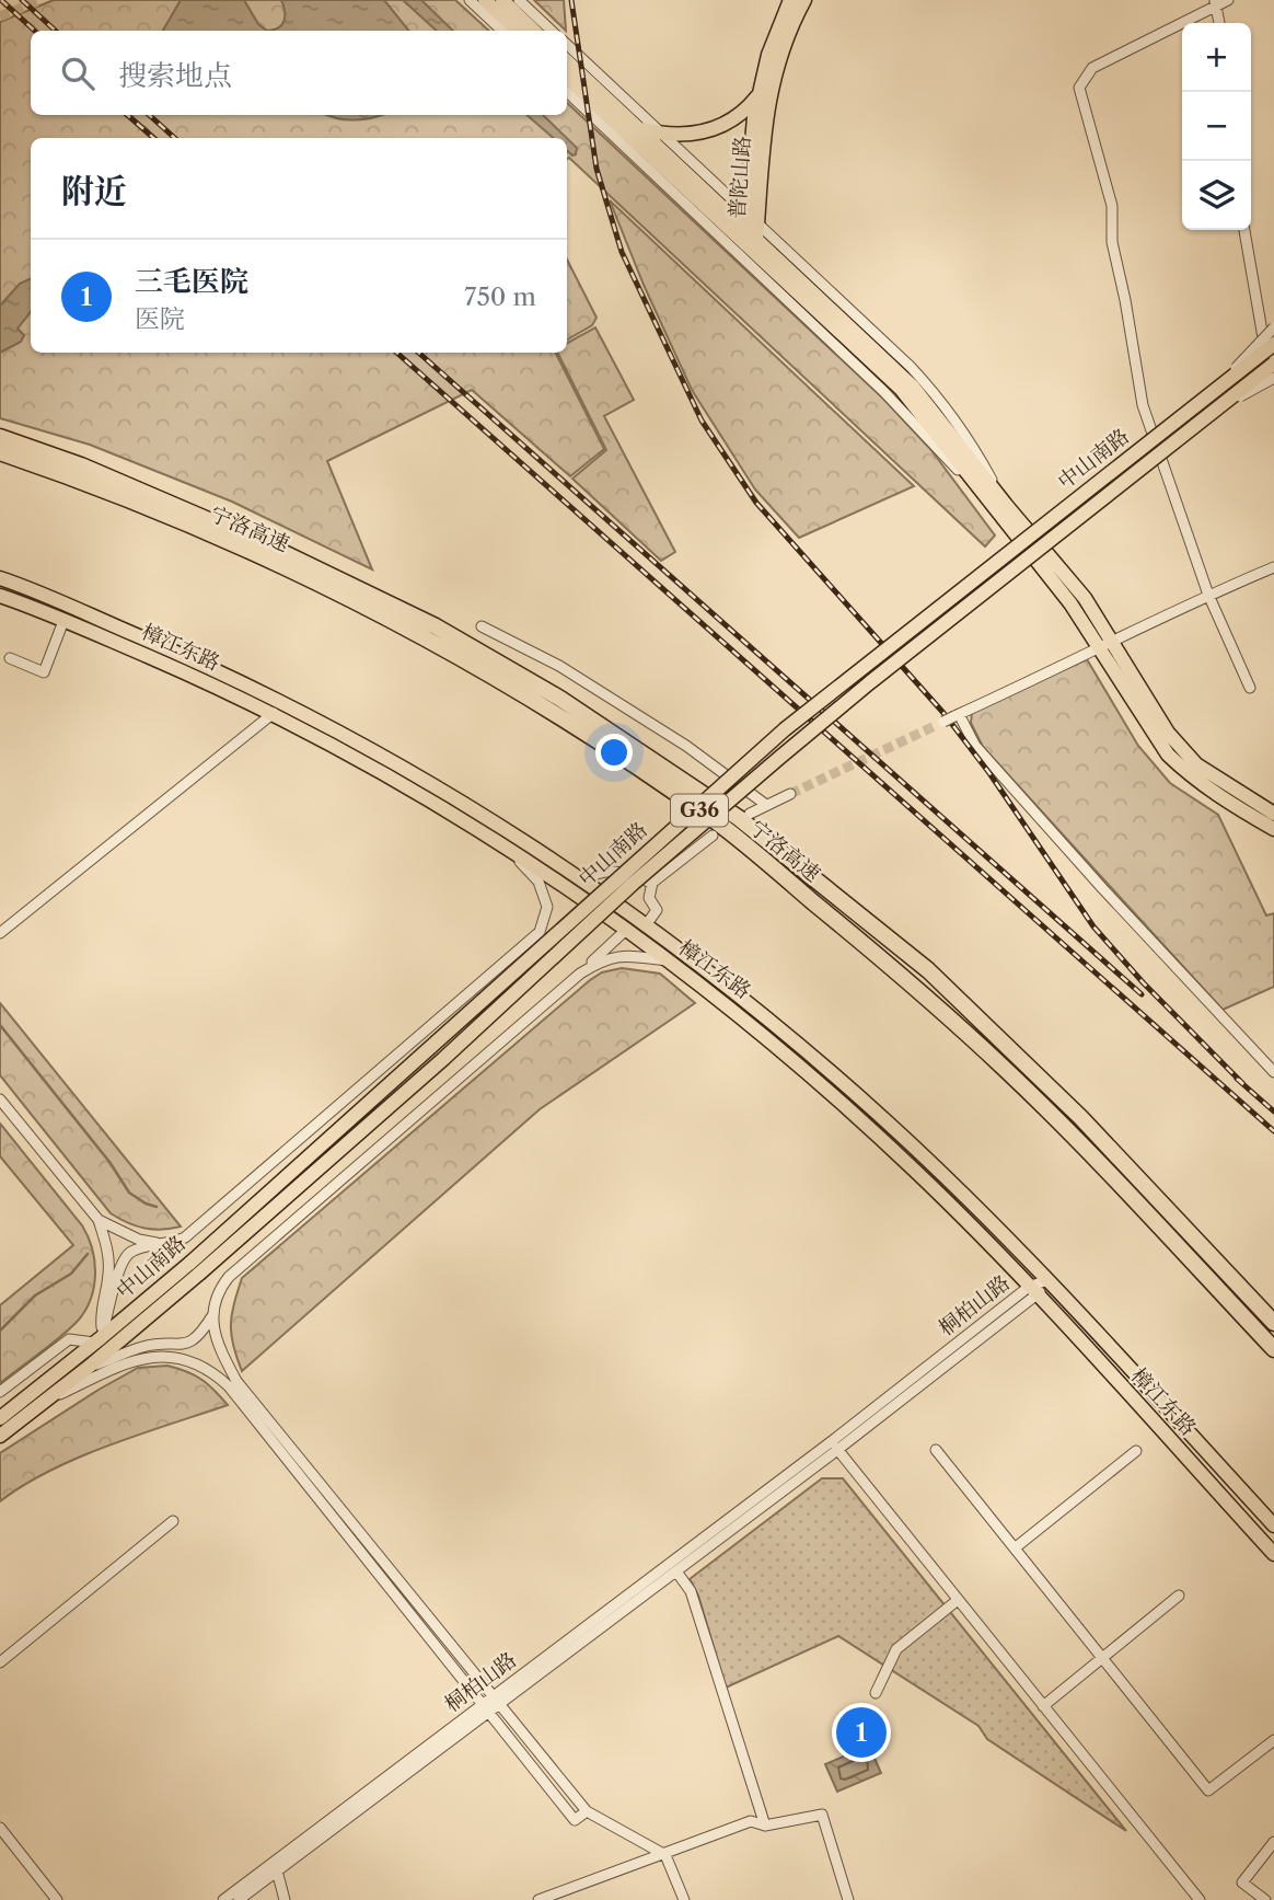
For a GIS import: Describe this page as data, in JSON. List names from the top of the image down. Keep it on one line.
{"streets":{"highway":["宁洛高速","G36"],"main road":["普陀山路","中山南路","樟江东路"],"street":["桐柏山路"]},"crossings":[["樟江东路","桐柏山路"]],"page":{"map_buttons":["+","−"],"search":"搜索地点","heading":"附近","list":[{"mark":"1","name":"三毛医院","note":"医院","value":"750 m"}],"pins":"1"}}
